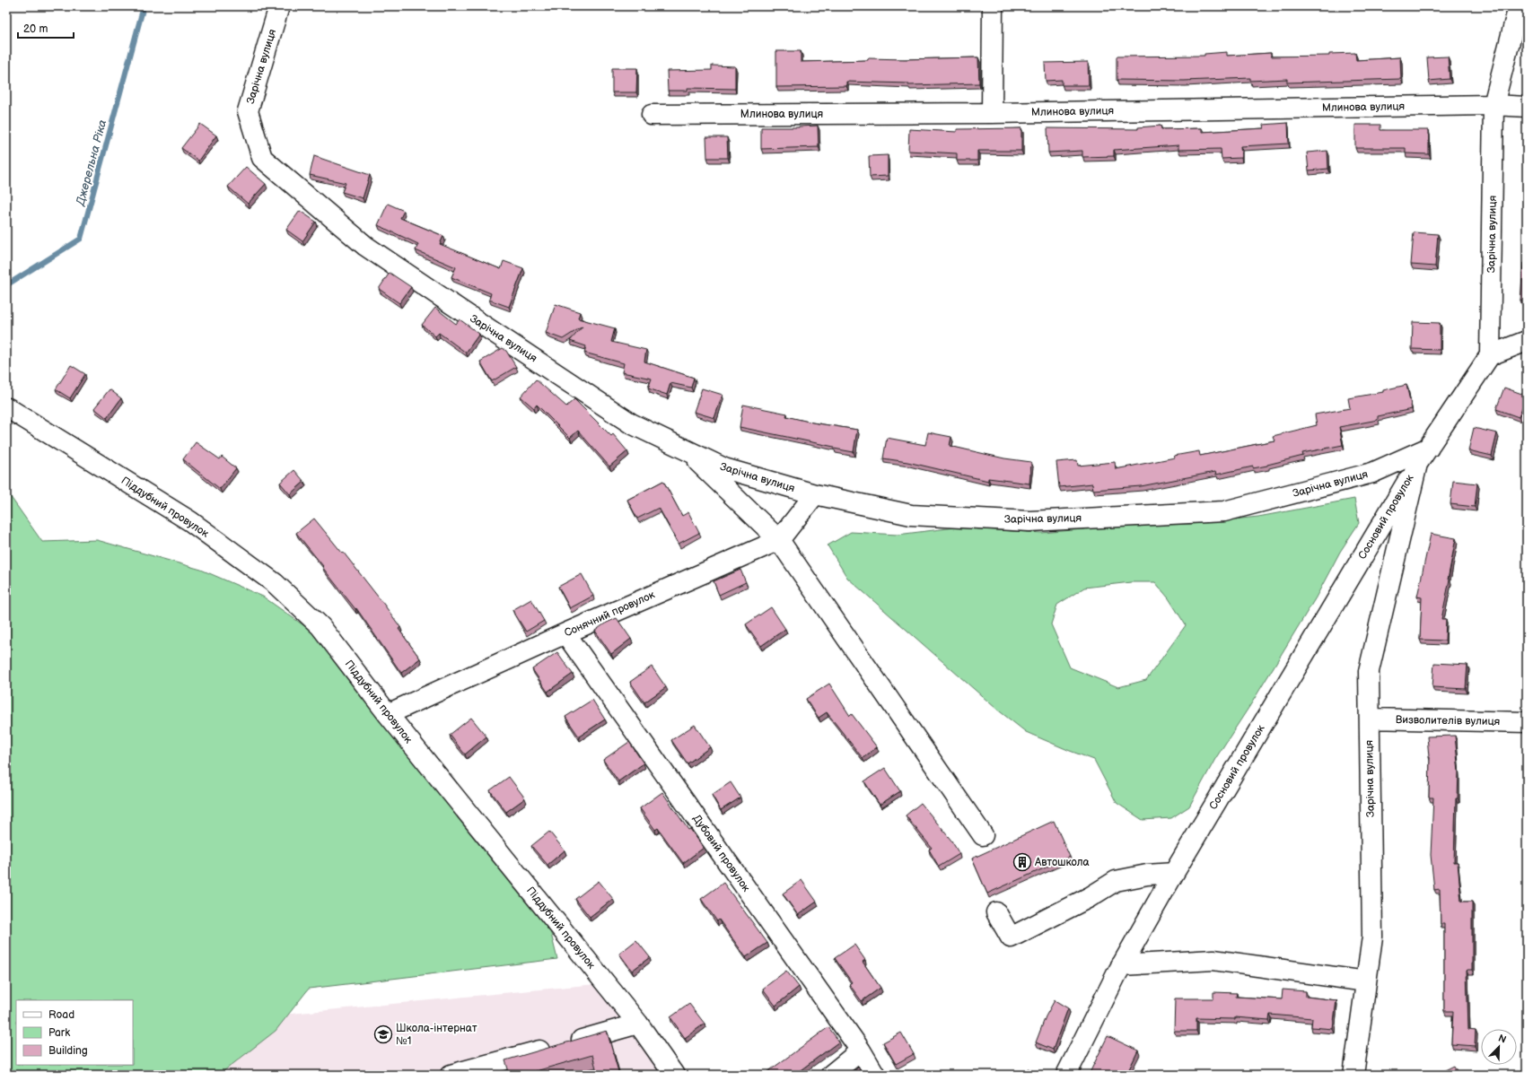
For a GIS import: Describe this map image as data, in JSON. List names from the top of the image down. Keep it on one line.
{"streets":{"street":["Зарічна вулиця","Млинова вулиця","Піддубний провулок","Сосновий провулок","Сонячний провулок","Визволителів вулиця","Дубовий провулок"]},"crossings":[["Зарічна вулиця","Млинова вулиця"],["Зарічна вулиця","Сосновий провулок"],["Зарічна вулиця","Сонячний провулок"],["Зарічна вулиця","Визволителів вулиця"],["Піддубний провулок","Сонячний провулок"],["Сонячний провулок","Дубовий провулок"]],"water":["Джерельна Ріка"],"places":{"building":["Автошкола"],"school or university":["Школа-інтернат №1"]},"legend":["Road","Park","Building"],"scale_bar":"20 m","north":"top right"}
